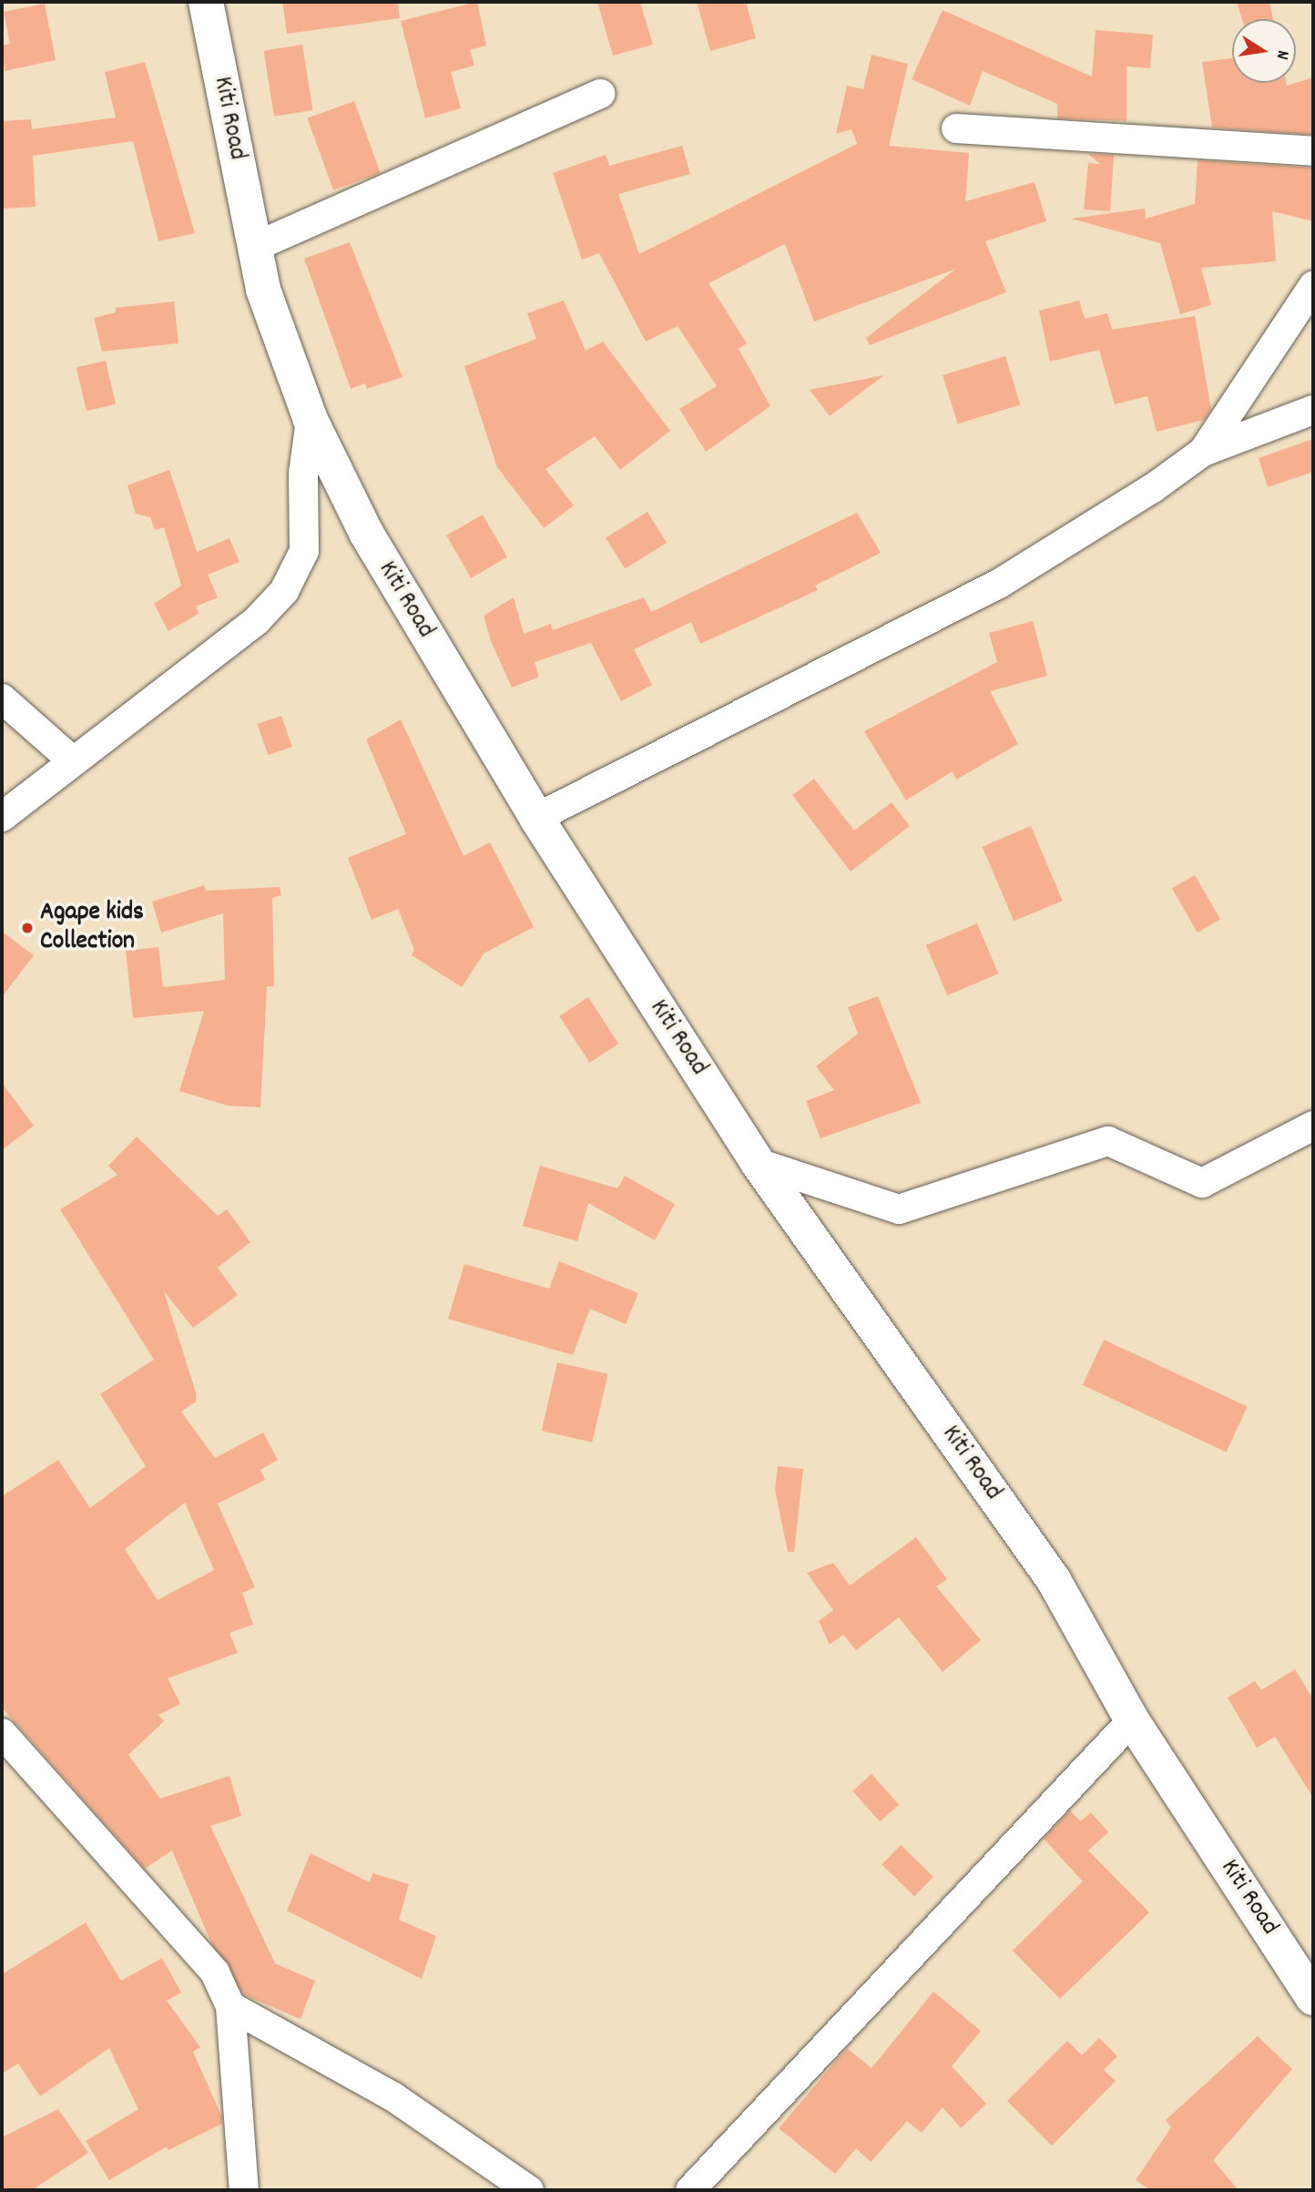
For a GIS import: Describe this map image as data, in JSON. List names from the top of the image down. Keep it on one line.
{"streets":{"street":["Kiti Road"]},"places":["Agape kids Collection"],"north":"right"}
